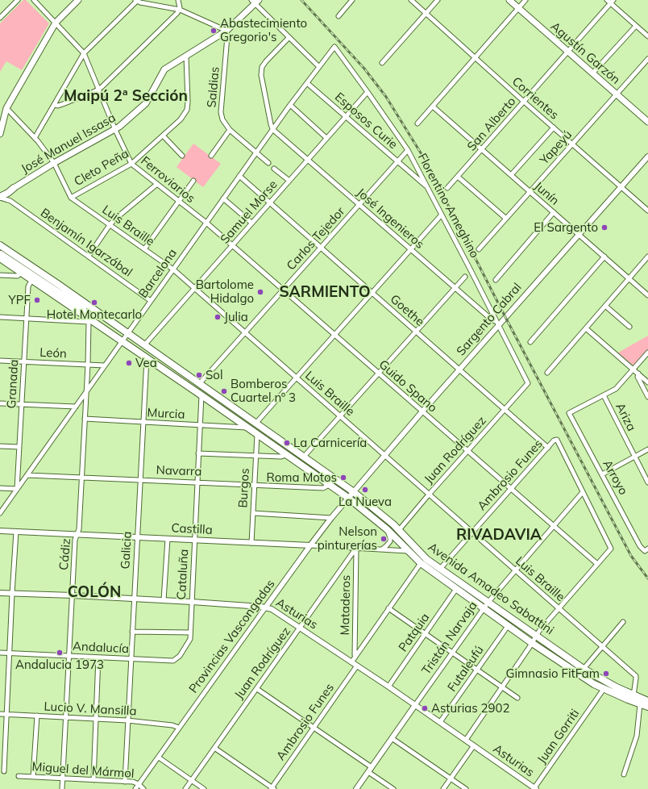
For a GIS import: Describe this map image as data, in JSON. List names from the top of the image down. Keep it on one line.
{"streets":{"main road":["Agustín Garzón","José Manuel Issasa","Avenida Amadeo Sabattini"],"street":["Saldias","Corrientes","Esposos Curie","San Alberto","Yapeyú","Cleto Peña","Ferroviarios","Junín","Florentino Ameghino","Samuel Morse","José Ingenieros","Luis Braille","Carlos Tejedor","Benjamín Igarzábal","Barcelona","Goethe","Sargento Cabral","León","Granada","Guido Spano","Murcia","Ariza","Juan Rodríguez","Navarra","Ambrosio Funes","Arroyo","Burgos","Castilla","Galicia","Cádiz","Cataluña","Mataderos","Asturias","Patquia","Provincias Vascongadas","Tristán Narvaja","Andalucía","Futaleufú","Lucio V. Mansilla","Juan Gorriti","Miguel del Mármol"]},"crossings":[["Agustín Garzón","San Alberto"],["Agustín Garzón","Yapeyú"],["Saldias","José Manuel Issasa"],["Saldias","Barcelona"],["Corrientes","San Alberto"],["Corrientes","Yapeyú"],["Corrientes","Sargento Cabral"],["Esposos Curie","Florentino Ameghino"],["Esposos Curie","Samuel Morse"],["Esposos Curie","Carlos Tejedor"],["Esposos Curie","Barcelona"],["San Alberto","Junín"],["José Manuel Issasa","Cleto Peña"],["José Manuel Issasa","Ferroviarios"],["José Manuel Issasa","Luis Braille"],["José Manuel Issasa","Benjamín Igarzábal"],["Yapeyú","Junín"],["Cleto Peña","Ferroviarios"],["Cleto Peña","Luis Braille"],["Ferroviarios","Barcelona"],["Ferroviarios","Guido Spano"],["Junín","Sargento Cabral"],["Florentino Ameghino","Samuel Morse"],["Florentino Ameghino","José Ingenieros"],["Florentino Ameghino","Carlos Tejedor"],["Florentino Ameghino","Barcelona"],["Florentino Ameghino","Sargento Cabral"],["Florentino Ameghino","Juan Rodríguez"],["Samuel Morse","José Ingenieros"],["Samuel Morse","Luis Braille"],["Samuel Morse","Goethe"],["Samuel Morse","Guido Spano"],["Samuel Morse","Avenida Amadeo Sabattini"],["José Ingenieros","Carlos Tejedor"],["José Ingenieros","Barcelona"],["José Ingenieros","Sargento Cabral"],["Luis Braille","Carlos Tejedor"],["Luis Braille","Barcelona"],["Luis Braille","Sargento Cabral"],["Luis Braille","Juan Rodríguez"],["Luis Braille","Ambrosio Funes"],["Luis Braille","Avenida Amadeo Sabattini"],["Luis Braille","Tristán Narvaja"],["Carlos Tejedor","Goethe"],["Carlos Tejedor","Guido Spano"],["Carlos Tejedor","Avenida Amadeo Sabattini"],["Benjamín Igarzábal","Barcelona"],["Barcelona","Goethe"],["Barcelona","León"],["Barcelona","Granada"],["Barcelona","Guido Spano"],["Barcelona","Navarra"],["Barcelona","Cádiz"],["Barcelona","Avenida Amadeo Sabattini"],["Goethe","Sargento Cabral"],["Goethe","Juan Rodríguez"],["Goethe","Ambrosio Funes"],["Sargento Cabral","Guido Spano"],["Sargento Cabral","Avenida Amadeo Sabattini"],["Sargento Cabral","Provincias Vascongadas"],["León","Granada"],["León","Cádiz"],["Granada","Avenida Amadeo Sabattini"],["Guido Spano","Juan Rodríguez"],["Guido Spano","Ambrosio Funes"],["Guido Spano","Tristán Narvaja"],["Murcia","Galicia"],["Murcia","Cádiz"],["Murcia","Cataluña"],["Murcia","Avenida Amadeo Sabattini"],["Ariza","Arroyo"],["Juan Rodríguez","Castilla"],["Juan Rodríguez","Avenida Amadeo Sabattini"],["Juan Rodríguez","Mataderos"],["Juan Rodríguez","Asturias"],["Navarra","Burgos"],["Navarra","Galicia"],["Navarra","Cádiz"],["Navarra","Cataluña"],["Navarra","Avenida Amadeo Sabattini"],["Ambrosio Funes","Avenida Amadeo Sabattini"],["Ambrosio Funes","Asturias"],["Ambrosio Funes","Tristán Narvaja"],["Burgos","Castilla"],["Burgos","Avenida Amadeo Sabattini"],["Castilla","Galicia"],["Castilla","Cádiz"],["Castilla","Cataluña"],["Castilla","Avenida Amadeo Sabattini"],["Castilla","Mataderos"],["Castilla","Provincias Vascongadas"],["Galicia","Avenida Amadeo Sabattini"],["Galicia","Asturias"],["Galicia","Andalucía"],["Galicia","Lucio V. Mansilla"],["Galicia","Miguel del Mármol"],["Cádiz","Avenida Amadeo Sabattini"],["Cádiz","Asturias"],["Cádiz","Andalucía"],["Cádiz","Lucio V. Mansilla"],["Cádiz","Miguel del Mármol"],["Cataluña","Avenida Amadeo Sabattini"],["Cataluña","Asturias"],["Cataluña","Andalucía"],["Avenida Amadeo Sabattini","Patquia"],["Avenida Amadeo Sabattini","Provincias Vascongadas"],["Avenida Amadeo Sabattini","Tristán Narvaja"],["Avenida Amadeo Sabattini","Futaleufú"],["Avenida Amadeo Sabattini","Juan Gorriti"],["Mataderos","Asturias"],["Asturias","Patquia"],["Asturias","Provincias Vascongadas"],["Asturias","Tristán Narvaja"],["Asturias","Futaleufú"],["Asturias","Juan Gorriti"],["Provincias Vascongadas","Lucio V. Mansilla"],["Provincias Vascongadas","Miguel del Mármol"]],"districts":["Maipú 2ª Sección","SARMIENTO","RIVADAVIA","COLÓN"],"places":["Abastecimiento Gregorio's","El Sargento","Bartolome Hidalgo","YPF","Hotel Montecarlo","Julia","Vea","Sol","Bomberos Cuartel nº 3","La Carnicería","Roma Motos","La Nueva","Nelson pinturerías","Andalucia 1973","Gimnasio FitFam","Asturias 2902"]}
